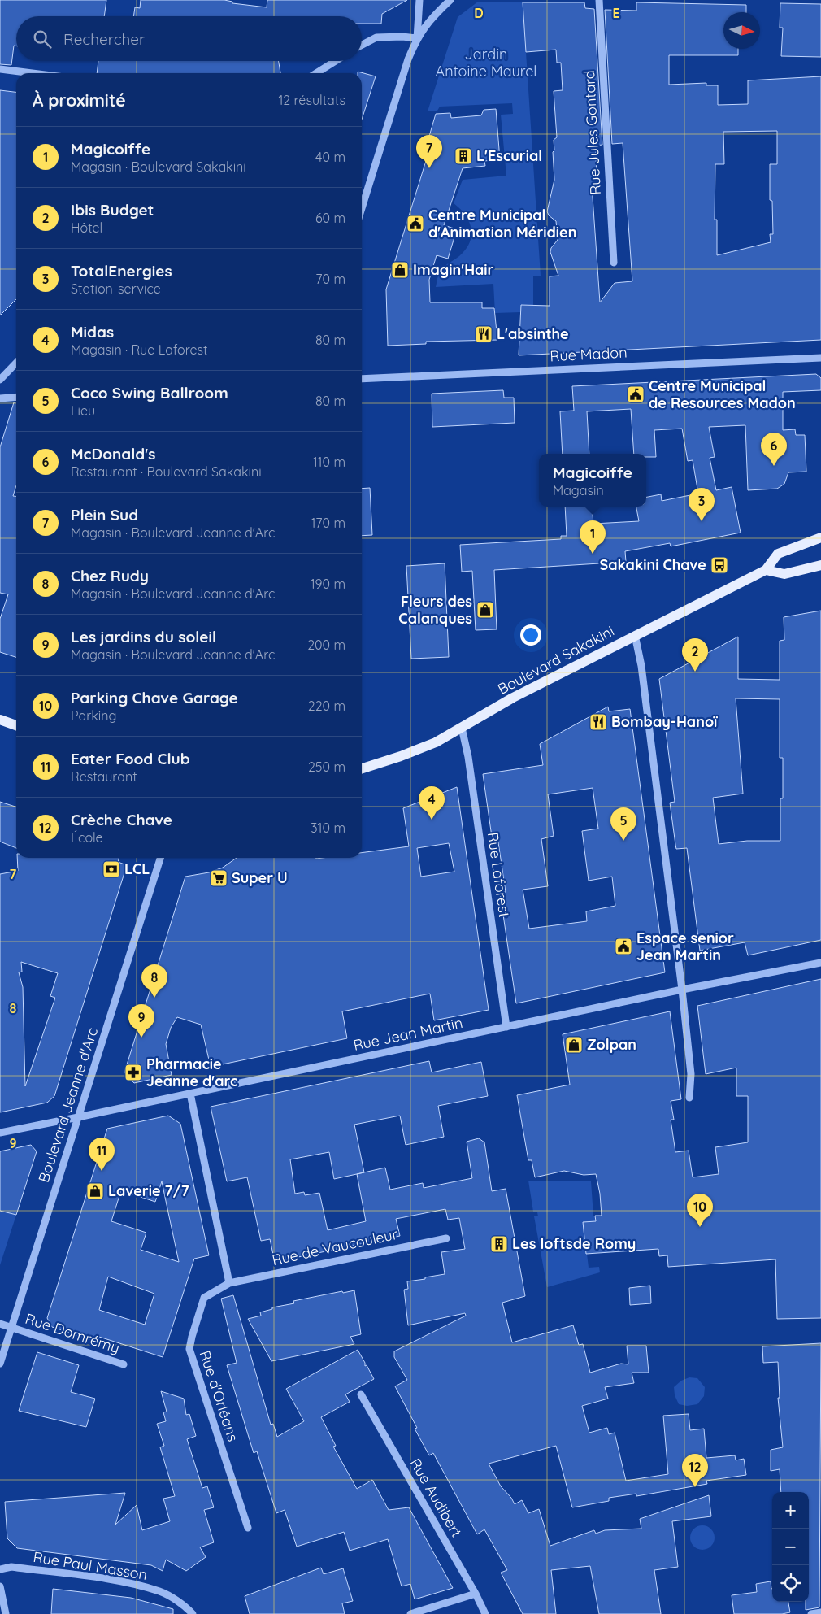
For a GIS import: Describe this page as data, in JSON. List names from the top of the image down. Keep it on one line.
{"streets":{"main road":["Boulevard Sakakini"],"street":["Rue Jules Gontard","Rue Madon","Rue Laforest","Rue Jean Martin","Boulevard Jeanne d'Arc","Rue de Vaucouleur","Rue Domrémy","Rue d'Orléans","Rue Audibert","Rue Paul Masson"]},"crossings":[["Boulevard Sakakini","Rue Laforest"],["Rue Laforest","Rue Jean Martin"],["Rue Jean Martin","Boulevard Jeanne d'Arc"],["Boulevard Jeanne d'Arc","Rue Domrémy"],["Rue de Vaucouleur","Rue d'Orléans"]],"parks":["Jardin Antoine Maurel"],"places":{"building":["L'Escurial","Les loftsde Romy"],"public building":["Centre Municipal d'Animation Méridien","Centre Municipal de Resources Madon","Espace senior Jean Martin"],"shop":["Imagin'Hair","Fleurs des Calanques","Zolpan","Laverie 7/7"],"restaurant":["L'absinthe","Bombay-Hanoï"],"bus stop":["Sakakini Chave"],"bank":["LCL"],"supermarket":["Super U"],"pharmacy":["Pharmacie Jeanne d'arc"]},"north":"right","page":{"search":"Rechercher","heading":["À proximité","12 résultats"],"list":[{"mark":"1","name":"Magicoiffe","note":"Magasin · Boulevard Sakakini","value":"40 m"},{"mark":"2","name":"Ibis Budget","note":"Hôtel","value":"60 m"},{"mark":"3","name":"TotalEnergies","note":"Station-service","value":"70 m"},{"mark":"4","name":"Midas","note":"Magasin · Rue Laforest","value":"80 m"},{"mark":"5","name":"Coco Swing Ballroom","note":"Lieu","value":"80 m"},{"mark":"6","name":"McDonald's","note":"Restaurant · Boulevard Sakakini","value":"110 m"},{"mark":"7","name":"Plein Sud","note":"Magasin · Boulevard Jeanne d'Arc","value":"170 m"},{"mark":"8","name":"Chez Rudy","note":"Magasin · Boulevard Jeanne d'Arc","value":"190 m"},{"mark":"9","name":"Les jardins du soleil","note":"Magasin · Boulevard Jeanne d'Arc","value":"200 m"},{"mark":"10","name":"Parking Chave Garage","note":"Parking","value":"220 m"},{"mark":"11","name":"Eater Food Club","note":"Restaurant","value":"250 m"},{"mark":"12","name":"Crèche Chave","note":"École","value":"310 m"}],"pins":["7","6","3","1","2","4","5","8","9","11","10","12"],"popup":["Magicoiffe","Magasin"],"map_buttons":["+","−"]},"grid":{"columns":["D","E"],"rows":["7","8","9"]}}
